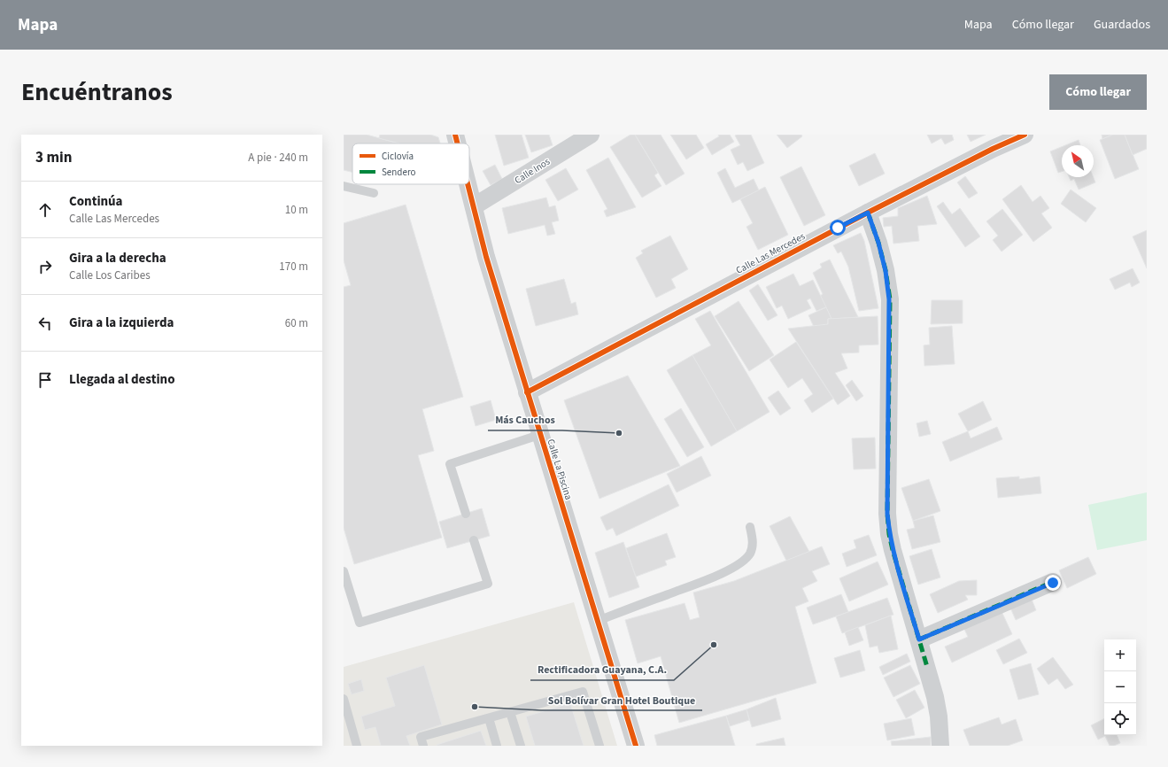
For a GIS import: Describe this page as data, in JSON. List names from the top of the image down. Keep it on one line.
{"streets":{"street":["Calle Inos","Calle Las Mercedes","Calle La Piscina"]},"crossings":[["Calle Inos","Calle La Piscina"],["Calle Las Mercedes","Calle La Piscina"]],"places":["Más Cauchos","Rectificadora Guayana, C.A.","Sol Bolívar Gran Hotel Boutique"],"legend":["Ciclovía","Sendero"],"north":"top left","page":{"header":"Mapa","nav":["Mapa","Cómo llegar","Guardados"],"title":"Encuéntranos","buttons":"Cómo llegar","heading":["3 min","A pie · 240 m"],"list":[["Continúa","Calle Las Mercedes","10 m"],["Gira a la derecha","Calle Los Caribes","170 m"],["Gira a la izquierda","60 m"],"Llegada al destino"],"map_buttons":["+","−"]}}
